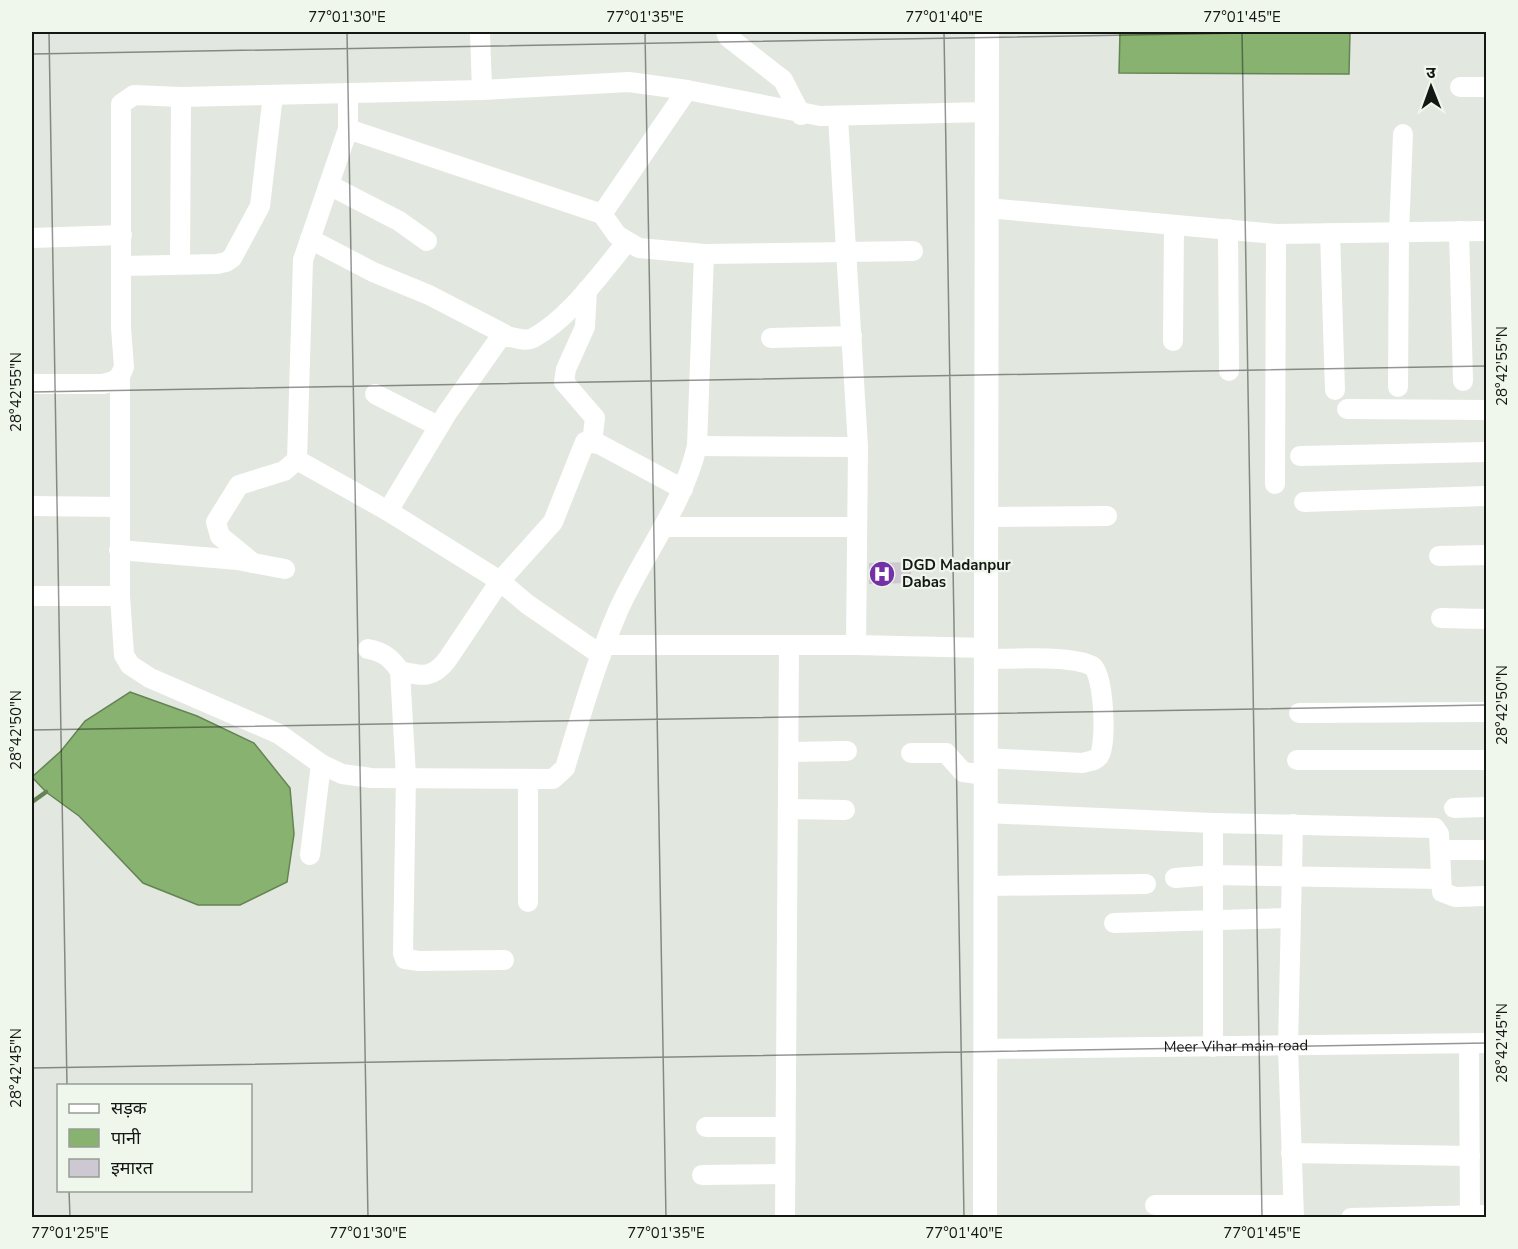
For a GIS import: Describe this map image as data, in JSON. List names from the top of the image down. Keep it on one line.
{"streets":{"street":["Meer Vihar main road"]},"places":{"hospital":["DGD Madanpur Dabas"]},"legend":["सड़क","पानी","इमारत"],"north":"top","coordinates":["77°01'30\"E","77°01'35\"E","77°01'40\"E","77°01'45\"E","28°42'55\"N","28°42'50\"N","28°42'45\"N","77°01'25\"E"]}
